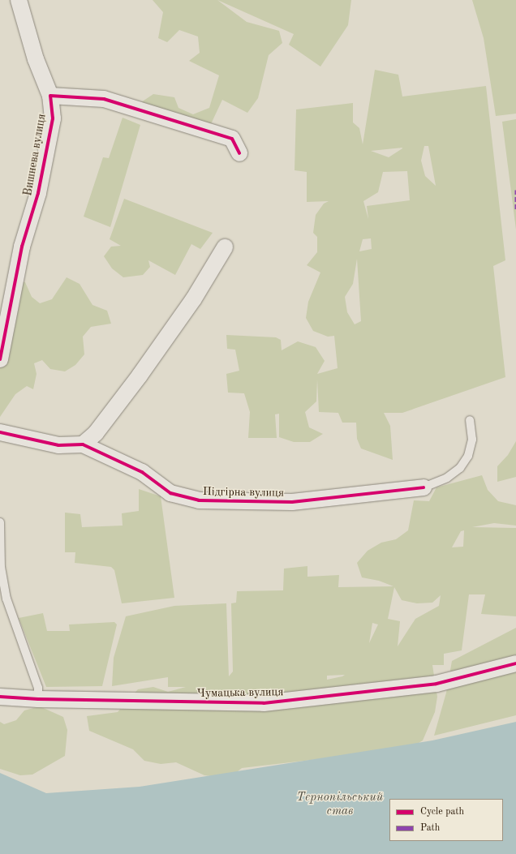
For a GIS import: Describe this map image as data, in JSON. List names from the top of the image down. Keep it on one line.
{"streets":{"street":["Вишнева вулиця","Підгірна вулиця","Чумацька вулиця"]},"water":["Тернопільський став"],"legend":["Cycle path","Path"]}
